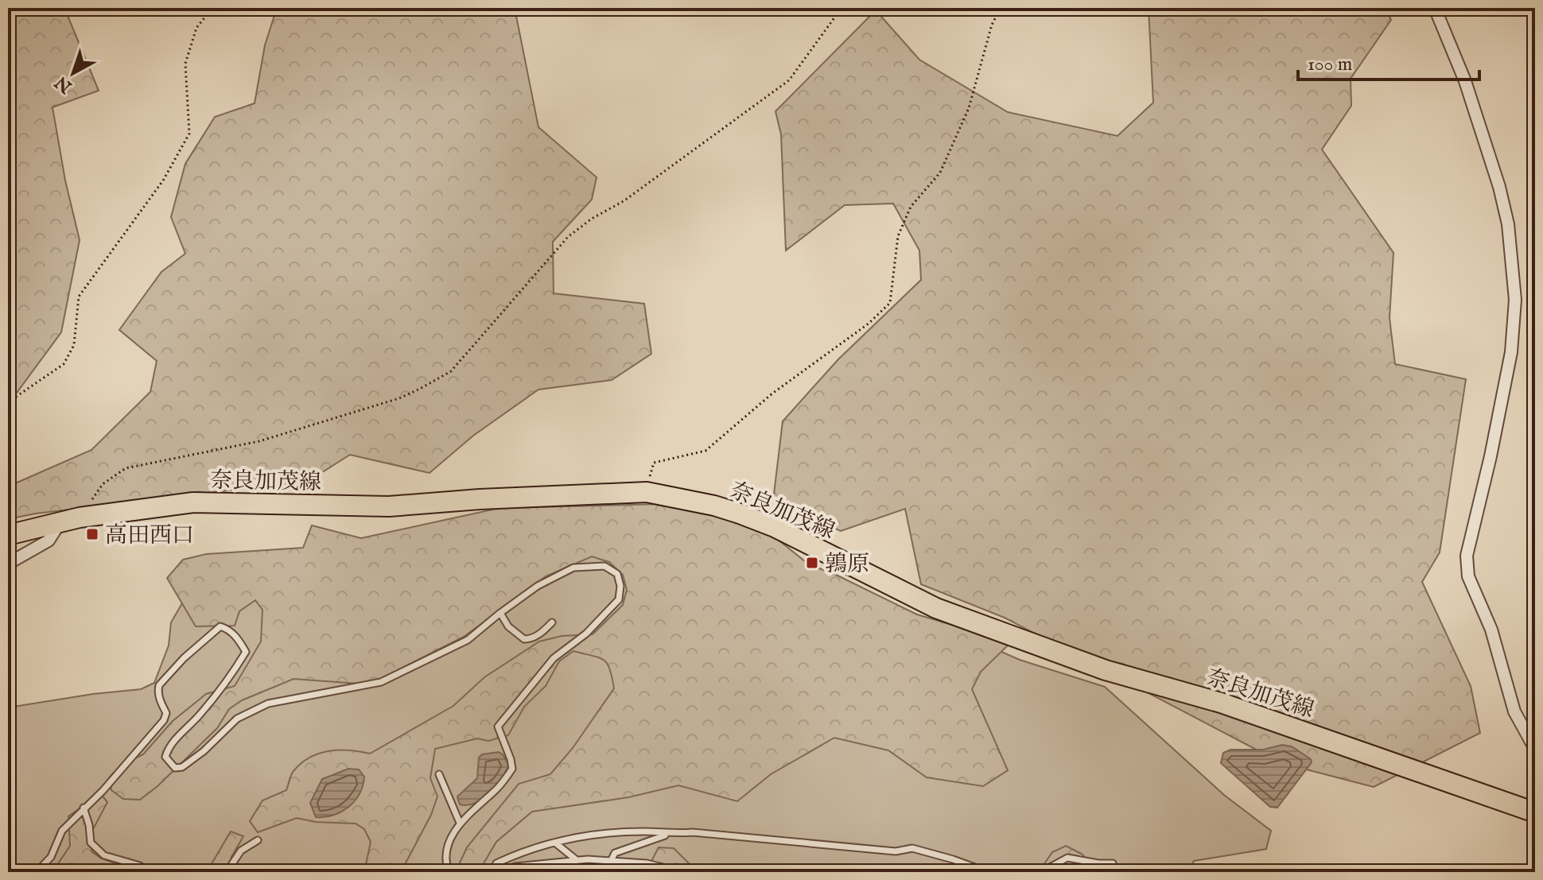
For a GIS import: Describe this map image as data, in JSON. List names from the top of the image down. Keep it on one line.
{"streets":{"main road":["奈良加茂線"]},"places":{"transit":["高田西口","鶉原"]},"scale_bar":"100 m","north":"bottom left"}
